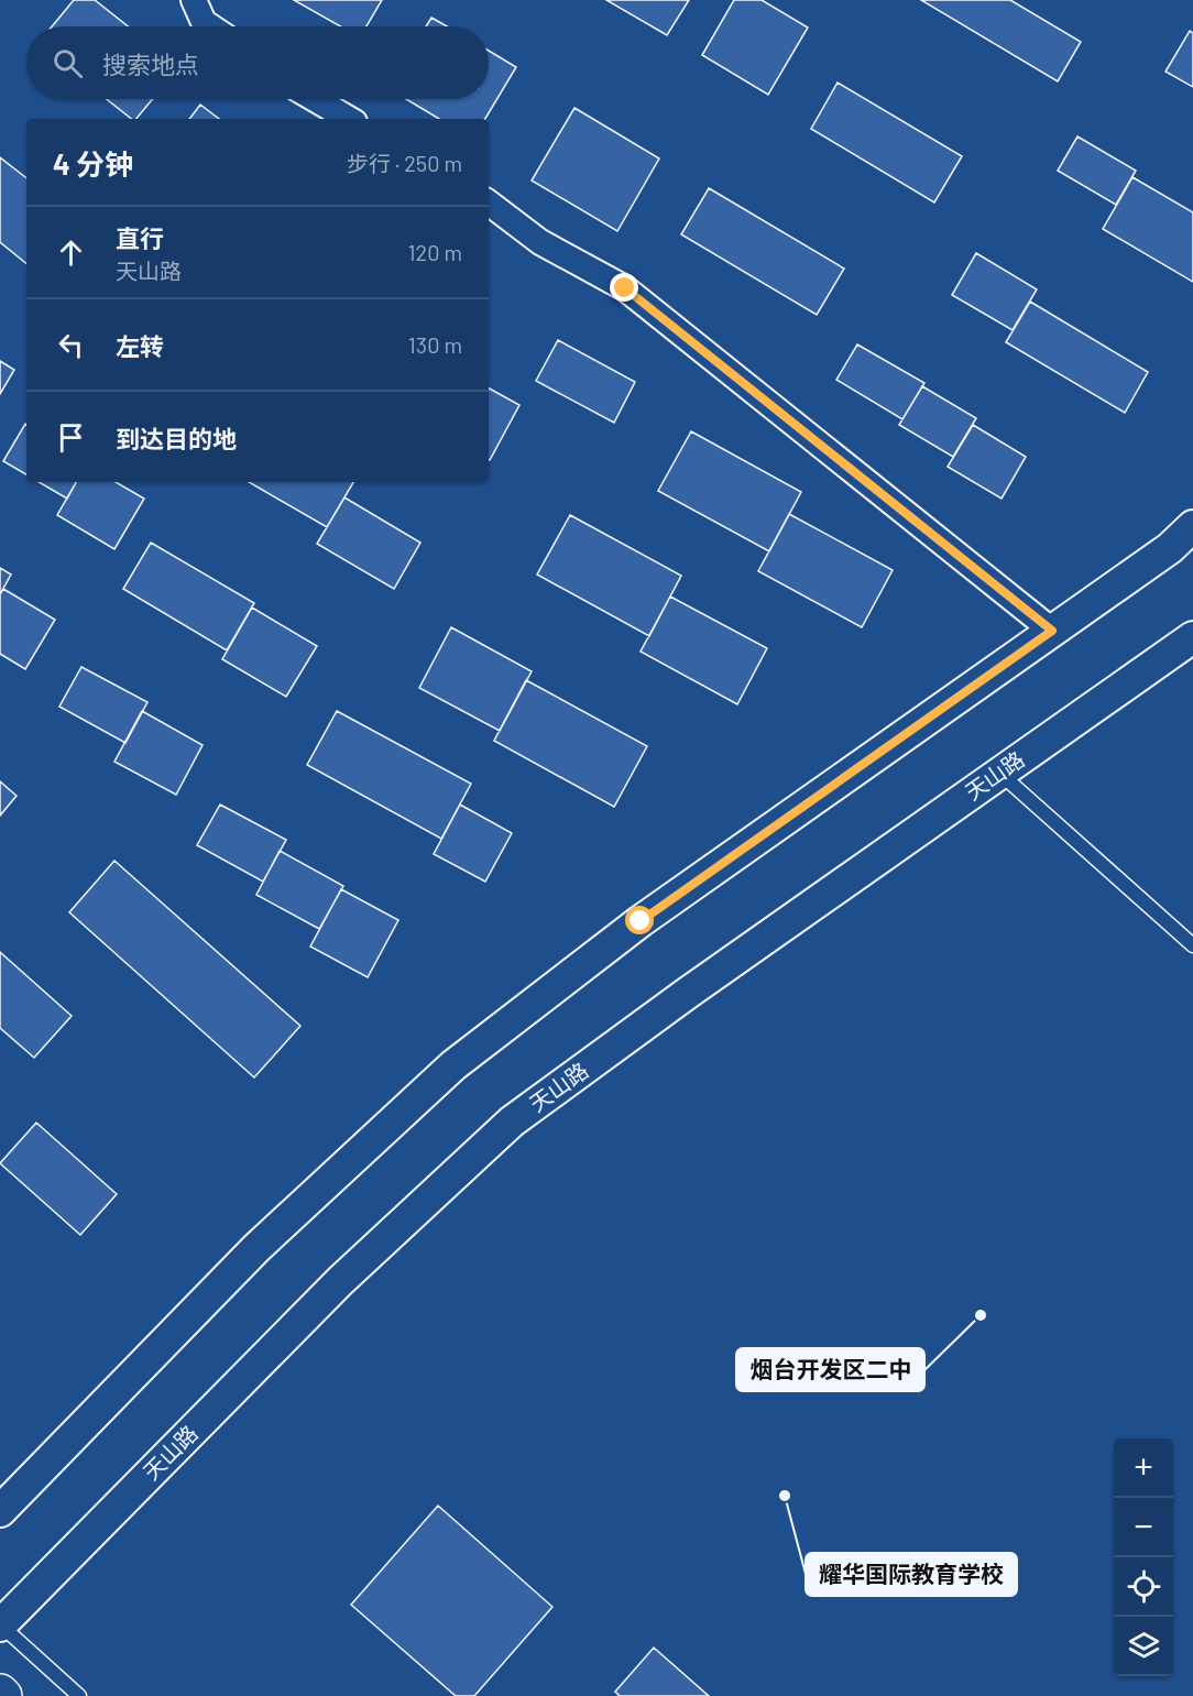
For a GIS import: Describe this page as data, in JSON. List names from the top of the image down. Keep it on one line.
{"streets":{"street":["天山路"]},"places":["烟台开发区二中","耀华国际教育学校"],"page":{"search":"搜索地点","heading":["4 分钟","步行 · 250 m"],"list":[["直行","天山路","120 m"],["左转","130 m"],"到达目的地"],"map_buttons":["+","−"]}}
